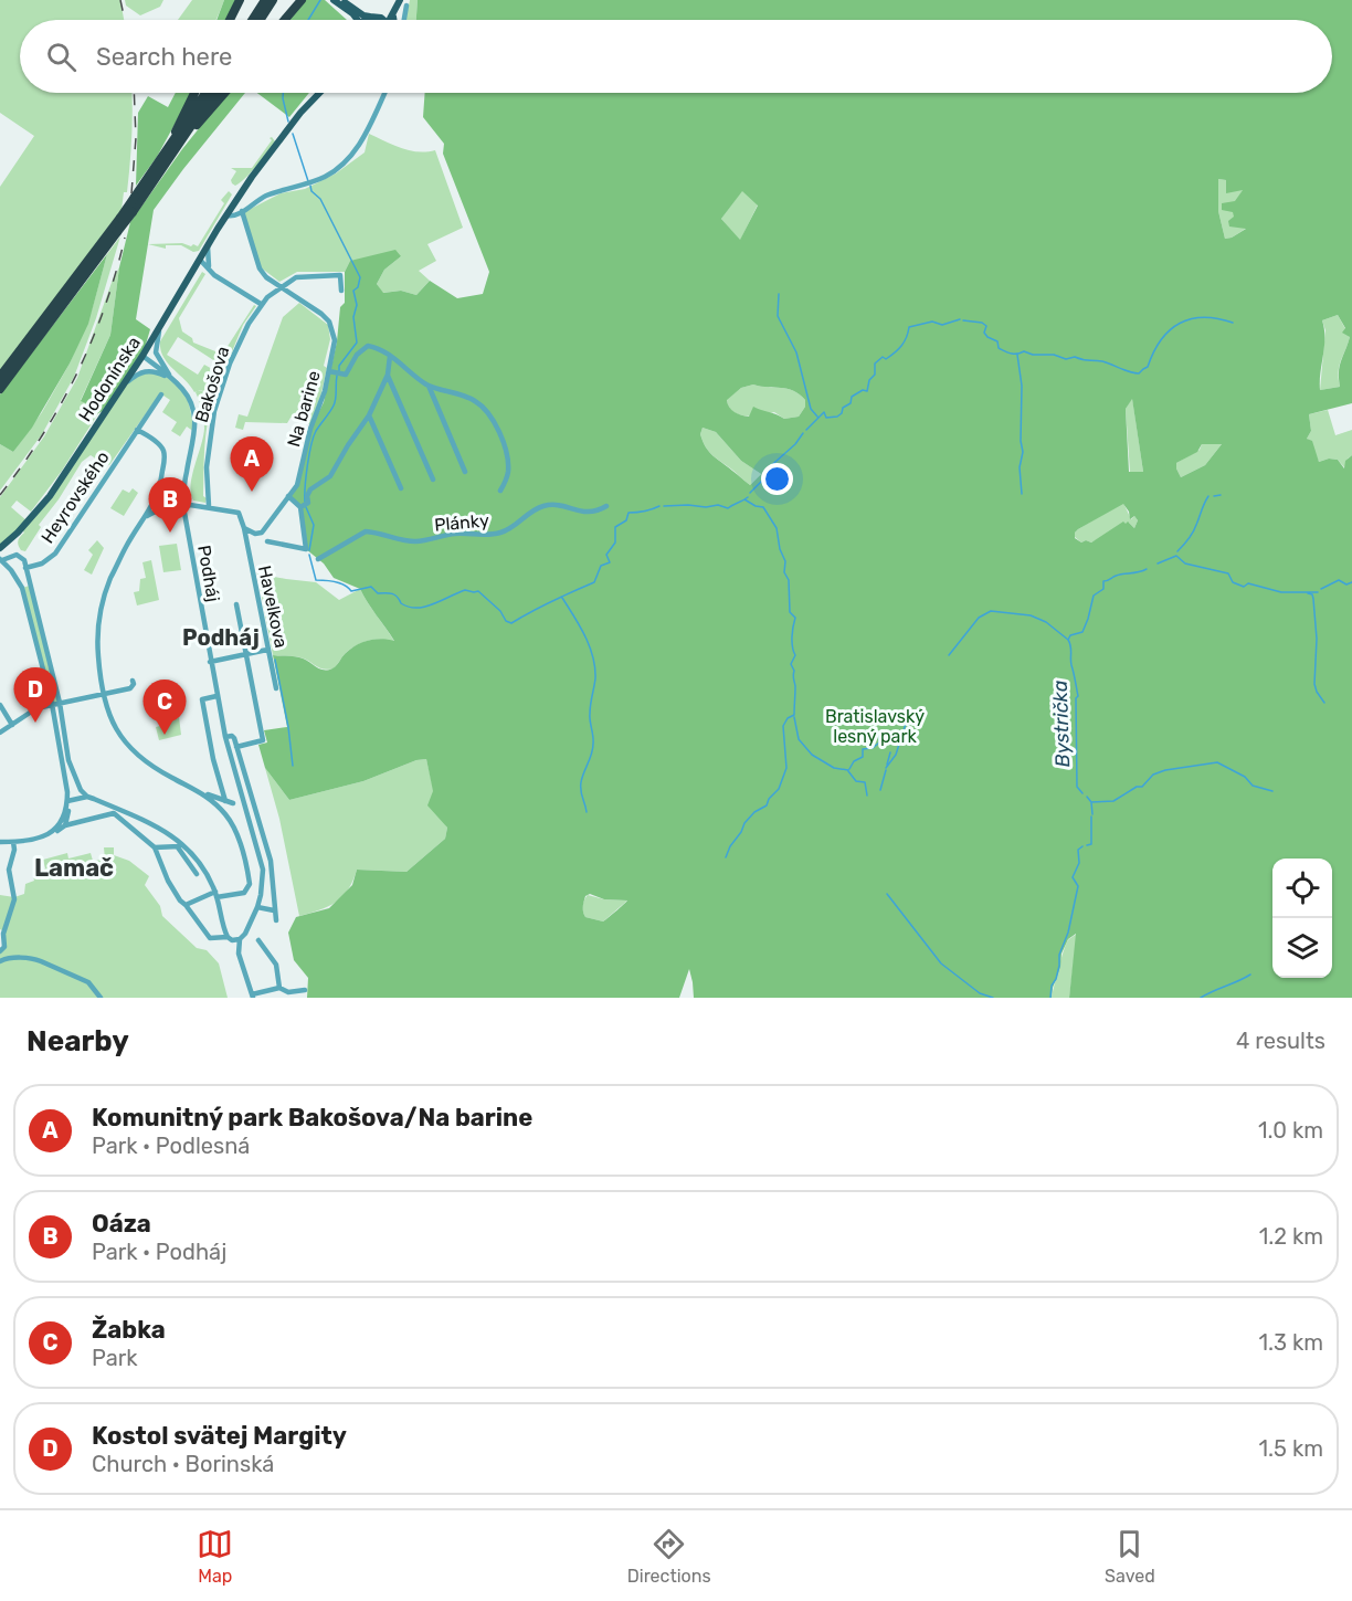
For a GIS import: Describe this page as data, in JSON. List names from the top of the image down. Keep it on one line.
{"streets":{"main road":["Hodonínska"],"street":["Bakošova","Na barine","Heyrovského","Plánky","Podháj","Havelkova"]},"crossings":[["Hodonínska","Podháj"],["Bakošova","Na barine"],["Na barine","Plánky"],["Na barine","Havelkova"]],"districts":["Podháj","Lamač"],"water":["Bystrička"],"parks":["Bratislavský lesný park"],"page":{"search":"Search here","pins":["A","B","D","C"],"heading":["Nearby","4 results"],"list":[{"mark":"A","name":"Komunitný park Bakošova/Na barine","note":"Park · Podlesná","value":"1.0 km"},{"mark":"B","name":"Oáza","note":"Park · Podháj","value":"1.2 km"},{"mark":"C","name":"Žabka","note":"Park","value":"1.3 km"},{"mark":"D","name":"Kostol svätej Margity","note":"Church · Borinská","value":"1.5 km"}],"nav":["Map","Directions","Saved"]}}
